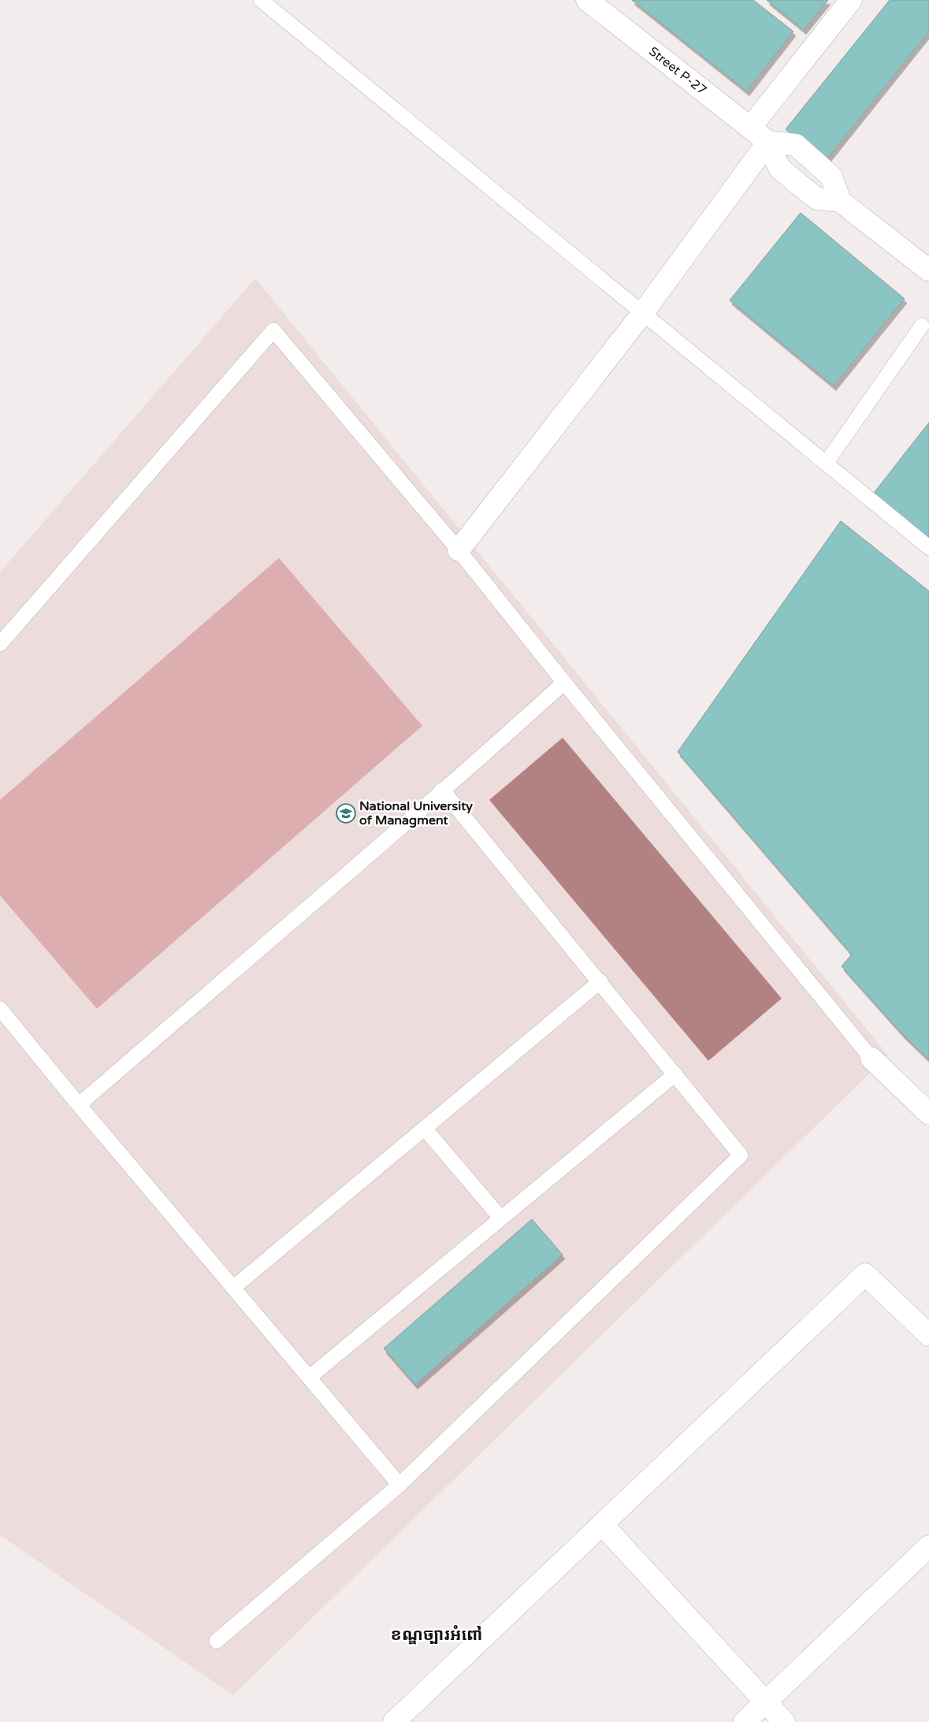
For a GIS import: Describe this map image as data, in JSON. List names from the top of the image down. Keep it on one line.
{"streets":{"street":["Street P-27"]},"districts":["ខណ្ឌច្បារអំពៅ"],"places":{"school or university":["National University of Managment"]}}
